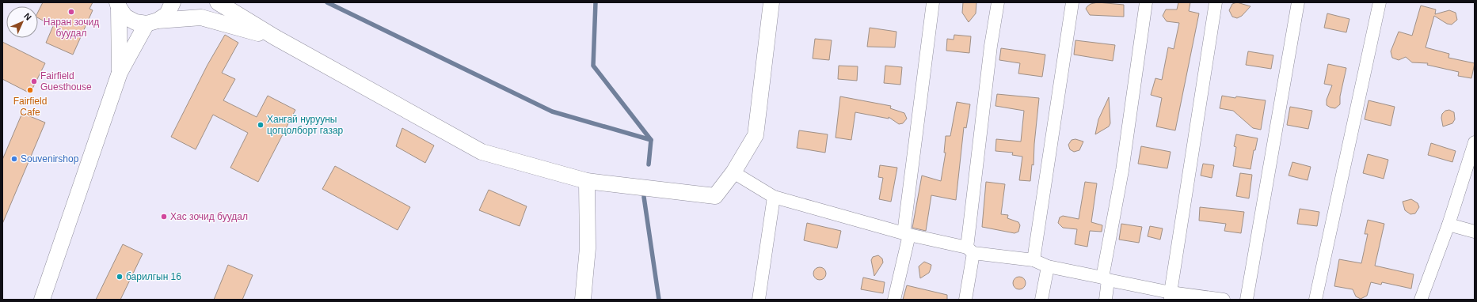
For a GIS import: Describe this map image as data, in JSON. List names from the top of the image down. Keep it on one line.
{"places":["Наран зочид буудал","Fairfield Guesthouse","Fairfield Cafe","Хангай нурууны цогцолборт газар","Souvenirshop","Хас зочид буудал","барилгын 16"],"north":"top right"}
